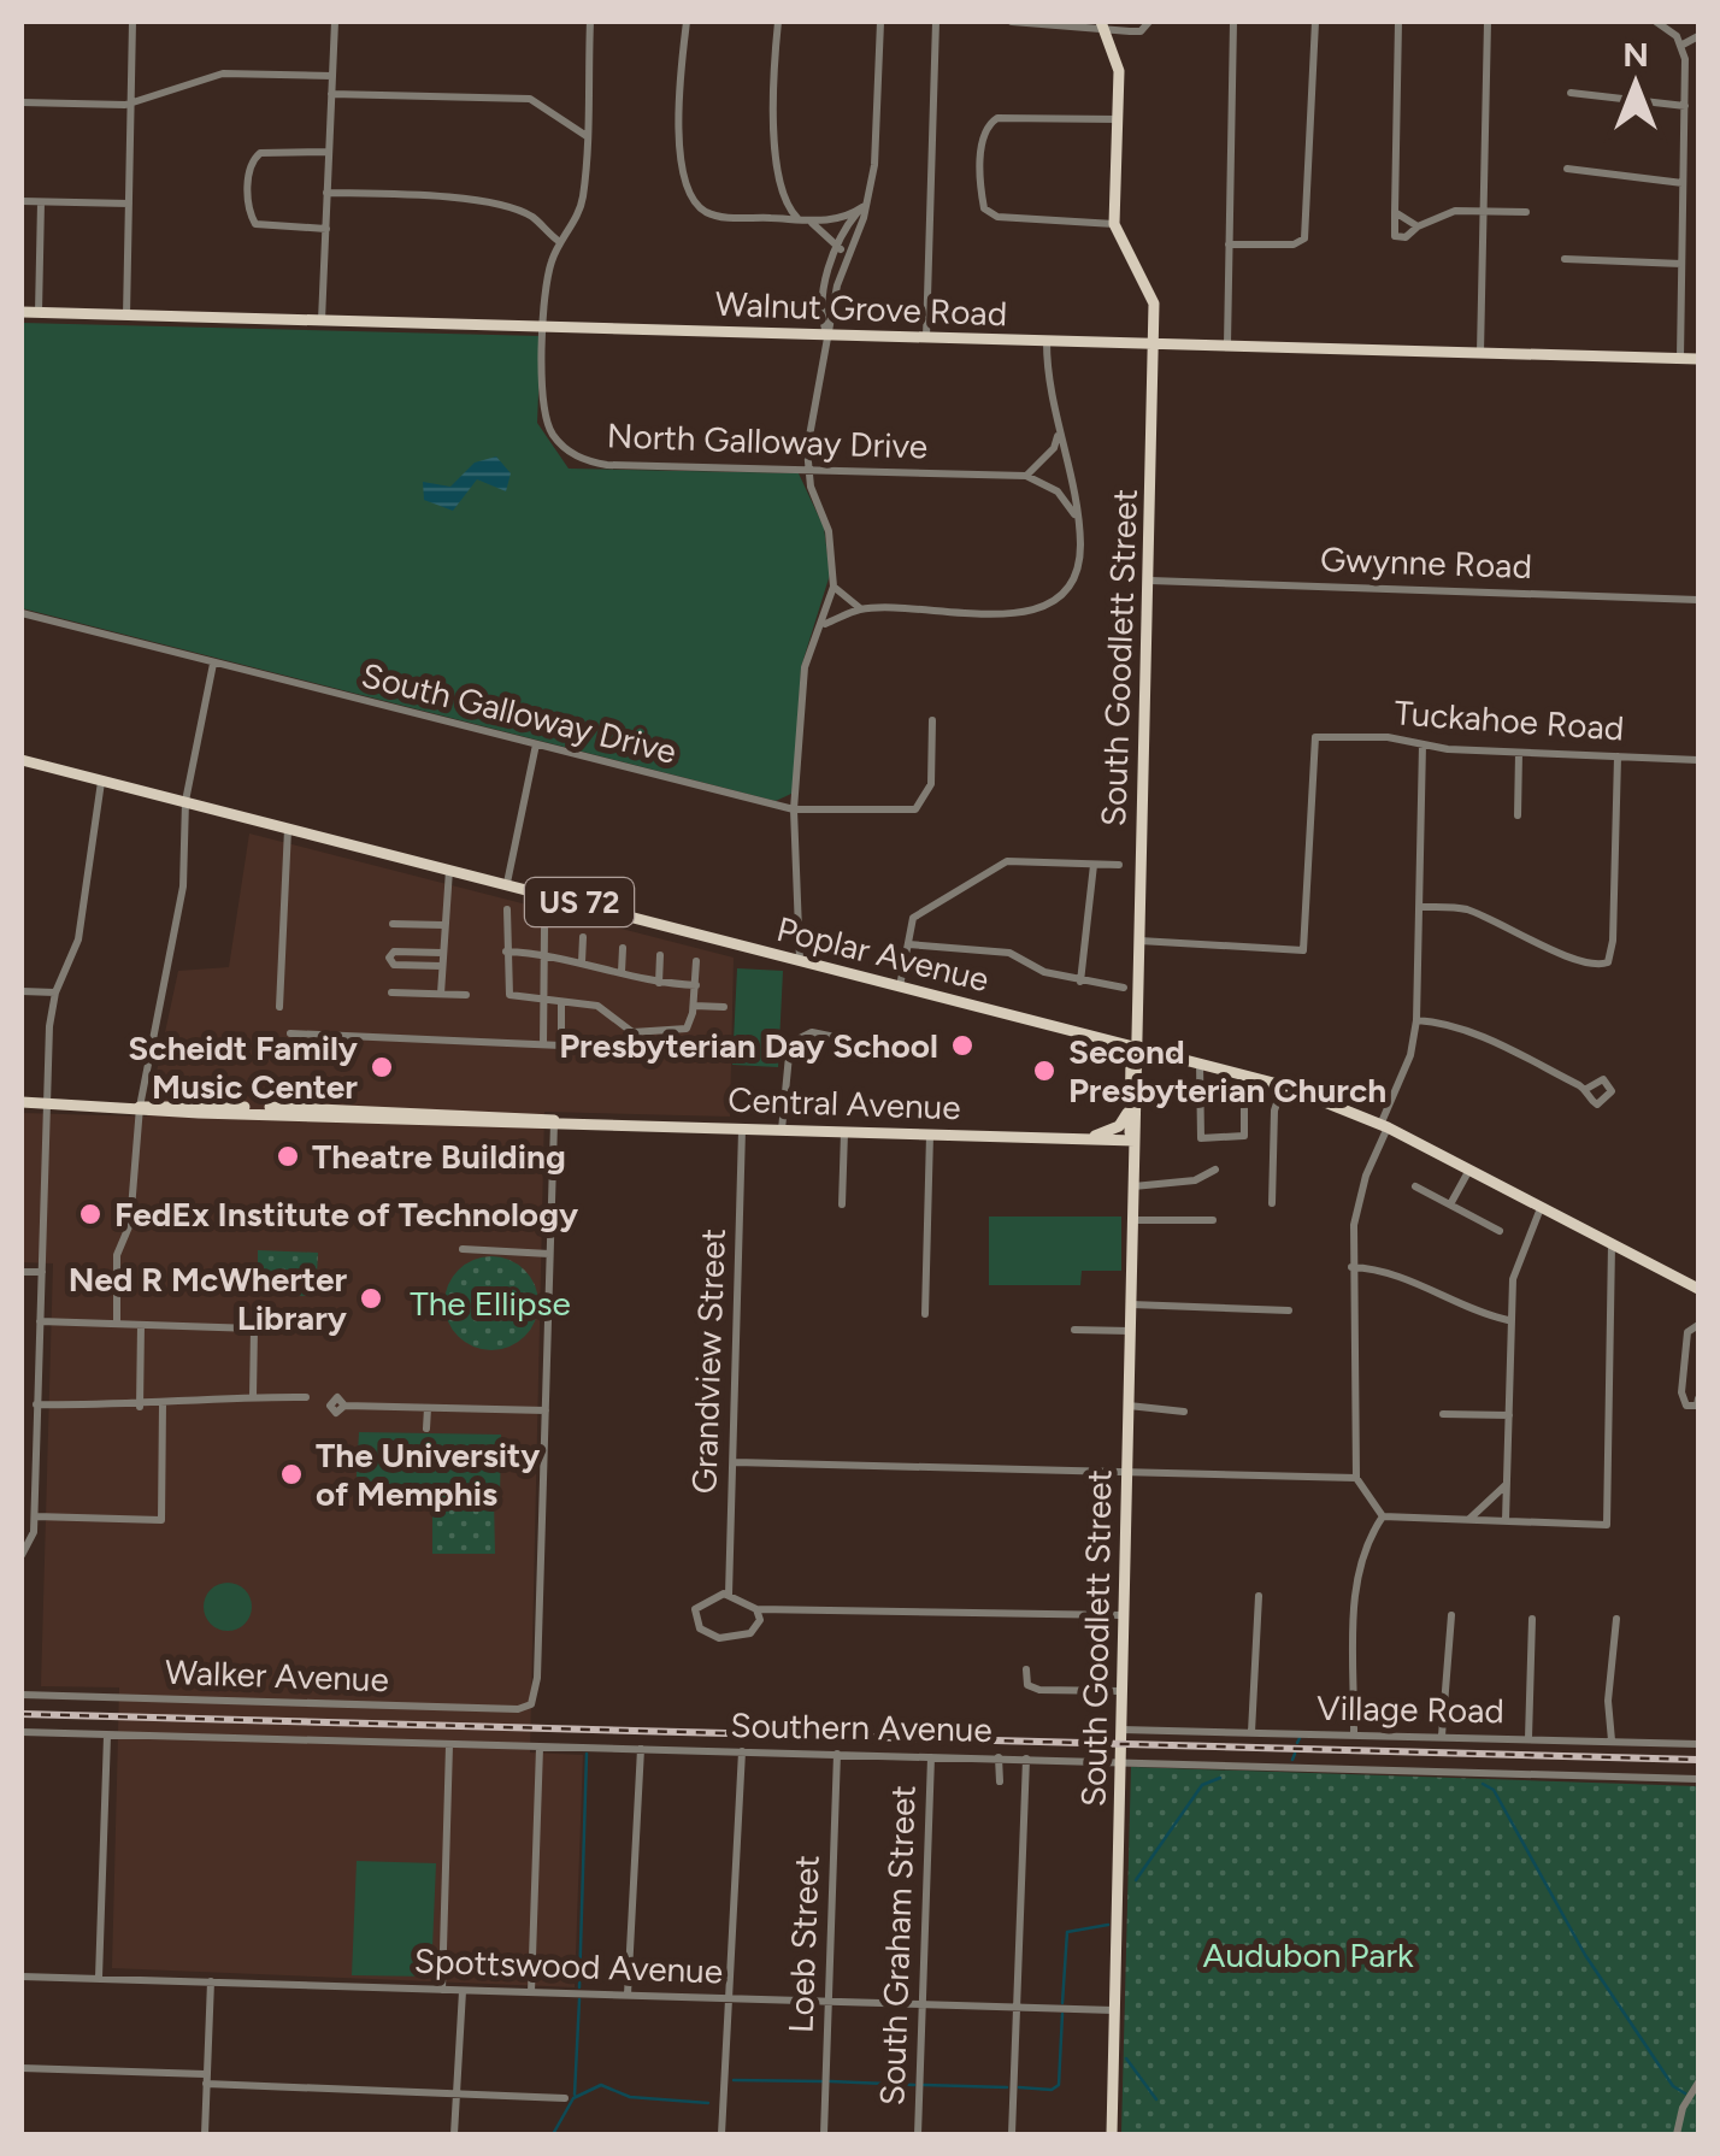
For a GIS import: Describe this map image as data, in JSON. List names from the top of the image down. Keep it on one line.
{"streets":{"main road":["Walnut Grove Road","South Goodlett Street","US 72","Poplar Avenue","Central Avenue"],"street":["North Galloway Drive","Gwynne Road","South Galloway Drive","Tuckahoe Road","Grandview Street","Walker Avenue","Village Road","Southern Avenue","Loeb Street","South Graham Street","Spottswood Avenue"]},"crossings":[["Walnut Grove Road","North Galloway Drive"],["Walnut Grove Road","South Goodlett Street"],["Gwynne Road","South Goodlett Street"],["South Goodlett Street","Tuckahoe Road"],["South Goodlett Street","Poplar Avenue"],["South Goodlett Street","Central Avenue"],["South Goodlett Street","Village Road"],["South Goodlett Street","Southern Avenue"],["South Goodlett Street","Spottswood Avenue"],["Central Avenue","Grandview Street"],["Southern Avenue","Loeb Street"],["Southern Avenue","South Graham Street"],["Loeb Street","Spottswood Avenue"],["South Graham Street","Spottswood Avenue"]],"parks":["The Ellipse","Audubon Park"],"places":["Presbyterian Day School","Scheidt Family Music Center","Second Presbyterian Church","Theatre Building","FedEx Institute of Technology","Ned R McWherter Library","The University of Memphis"],"north":"top"}
